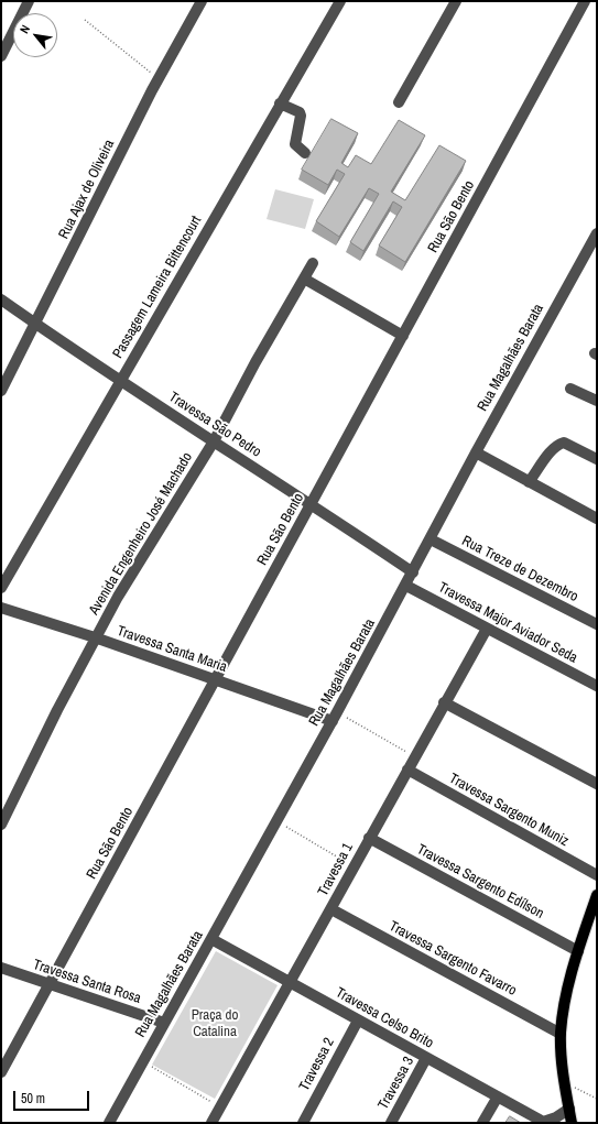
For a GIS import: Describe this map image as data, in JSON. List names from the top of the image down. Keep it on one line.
{"streets":{"street":["Rua Ajax de Oliveira","Rua São Bento","Passagem Lameira Bittencourt","Rua Magalhães Barata","Travessa São Pedro","Avenida Engenheiro José Machado","Rua Treze de Dezembro","Travessa Major Aviador Seda","Travessa Santa Maria","Travessa Sargento Muniz","Travessa 1","Travessa Sargento Edílson","Travessa Sargento Favarro","Travessa Santa Rosa","Travessa Celso Brito","Travessa 2","Travessa 3"]},"crossings":[["Rua Ajax de Oliveira","Travessa São Pedro"],["Rua São Bento","Travessa São Pedro"],["Rua São Bento","Travessa Santa Maria"],["Rua São Bento","Travessa Santa Rosa"],["Passagem Lameira Bittencourt","Travessa São Pedro"],["Rua Magalhães Barata","Travessa São Pedro"],["Rua Magalhães Barata","Rua Treze de Dezembro"],["Rua Magalhães Barata","Travessa Major Aviador Seda"],["Rua Magalhães Barata","Travessa Santa Maria"],["Rua Magalhães Barata","Travessa Santa Rosa"],["Rua Magalhães Barata","Travessa Celso Brito"],["Travessa São Pedro","Avenida Engenheiro José Machado"],["Avenida Engenheiro José Machado","Travessa Santa Maria"],["Travessa Major Aviador Seda","Travessa 1"],["Travessa Sargento Muniz","Travessa 1"],["Travessa 1","Travessa Sargento Edílson"],["Travessa 1","Travessa Sargento Favarro"],["Travessa 1","Travessa Celso Brito"],["Travessa Celso Brito","Travessa 2"],["Travessa Celso Brito","Travessa 3"]],"parks":["Praça do Catalina"],"scale_bar":"50 m","north":"top left"}
